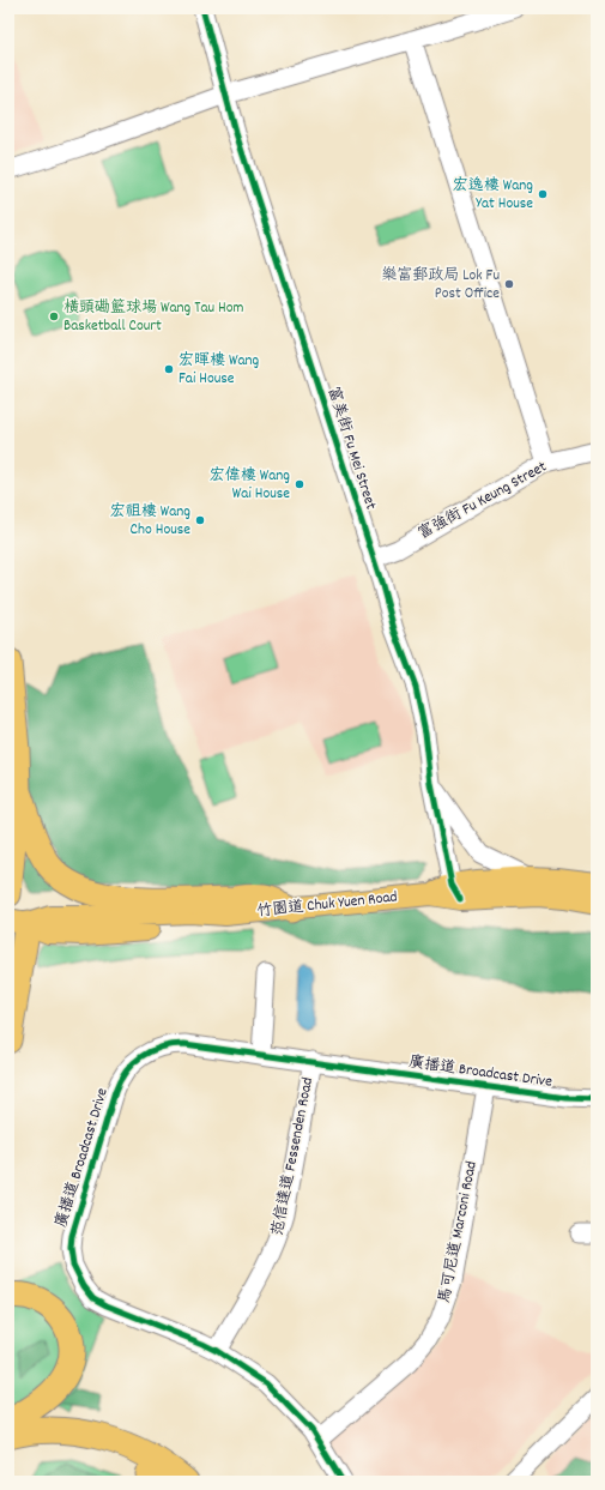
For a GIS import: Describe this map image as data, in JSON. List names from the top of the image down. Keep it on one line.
{"streets":{"main road":["竹園道 Chuk Yuen Road"],"street":["富美街 Fu Mei Street","富強街 Fu Keung Street","廣播道 Broadcast Drive","范信達道 Fessenden Road","馬可尼道 Marconi Road"]},"crossings":[["富美街 Fu Mei Street","富強街 Fu Keung Street"],["富美街 Fu Mei Street","竹園道 Chuk Yuen Road"],["廣播道 Broadcast Drive","范信達道 Fessenden Road"],["廣播道 Broadcast Drive","馬可尼道 Marconi Road"]],"places":["宏逸樓 Wang Yat House","樂富郵政局 Lok Fu Post Office","橫頭磡籃球場 Wang Tau Hom Basketball Court","宏暉樓 Wang Fai House","宏偉樓 Wang Wai House","宏祖樓 Wang Cho House"]}
